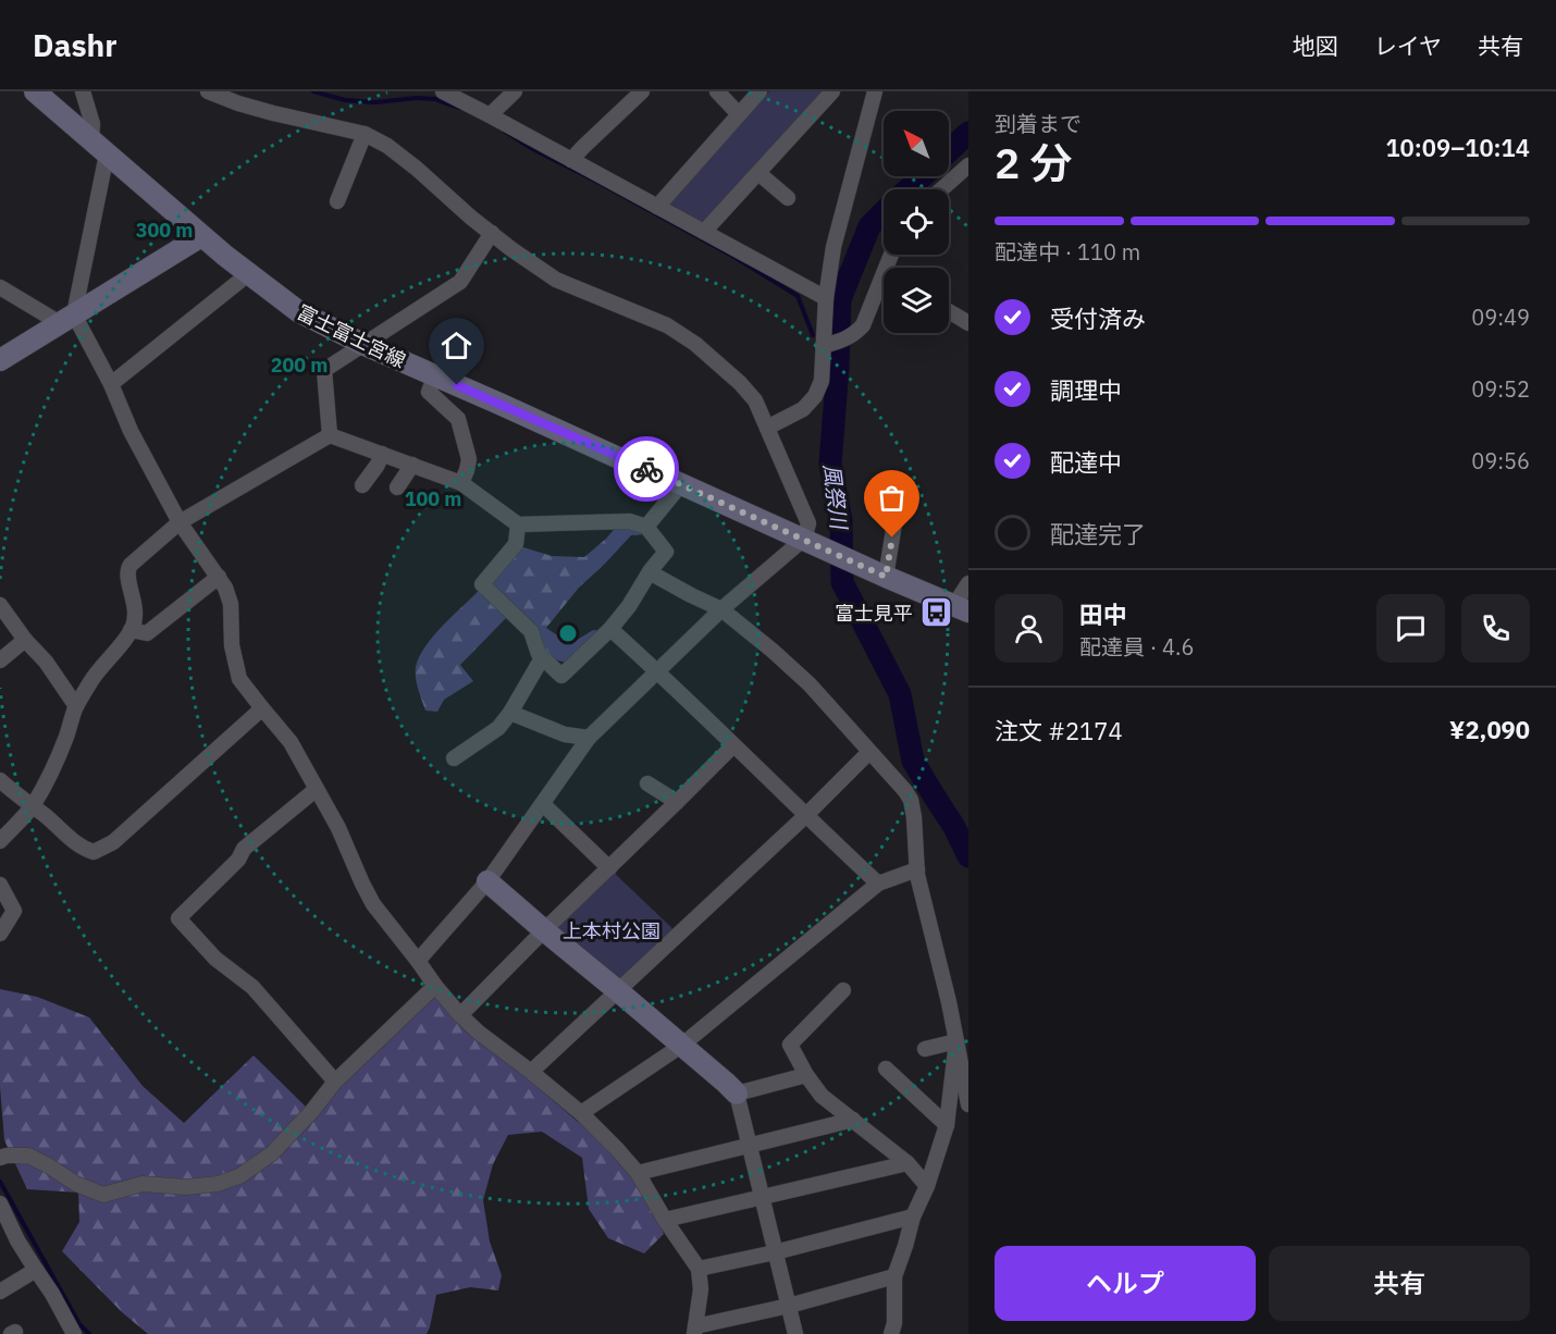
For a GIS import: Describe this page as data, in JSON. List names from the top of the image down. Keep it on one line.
{"streets":{"main road":["富士富士宮線"]},"water":["風祭川"],"parks":["上本村公園"],"places":{"bus stop":["富士見平"]},"north":"top left","page":{"header":"Dashr","nav":["地図","レイヤ","共有"],"heading":["2 分","到着まで","10:09–10:14"],"panel":["田中","配達員 · 4.6","注文 #2174","¥2,090"],"bar":"配達中 · 110 m","list":[["受付済み","09:49"],["調理中","09:52"],["配達中","09:56"],"配達完了"],"buttons":["ヘルプ","共有"]},"rings":["300 m","200 m","100 m"]}
